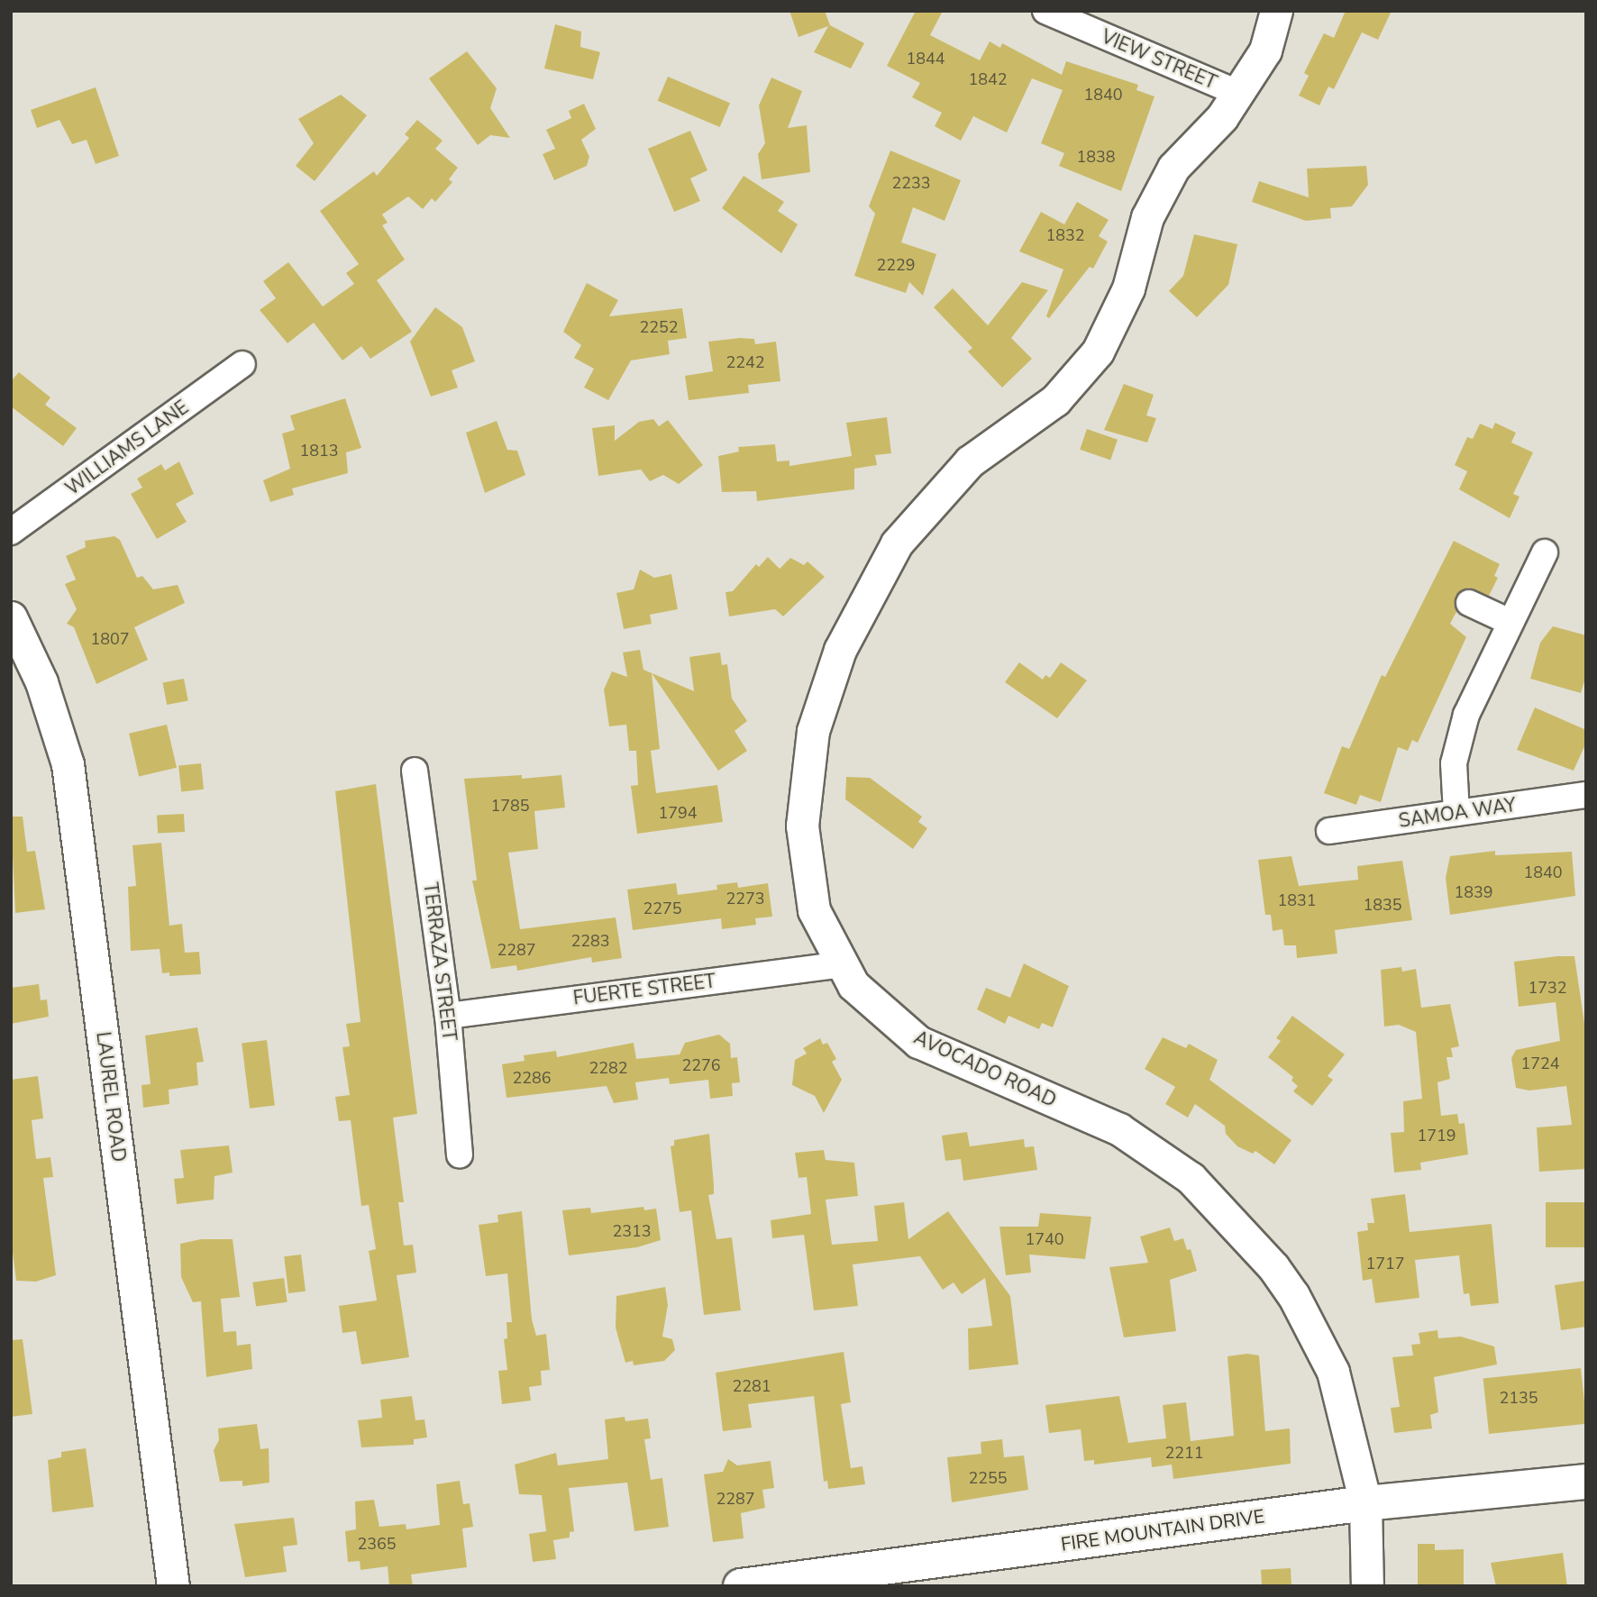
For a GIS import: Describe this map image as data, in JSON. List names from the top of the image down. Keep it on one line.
{"streets":{"main road":["FIRE MOUNTAIN DRIVE"],"street":["VIEW STREET","WILLIAMS LANE","SAMOA WAY","TERRAZA STREET","FUERTE STREET","AVOCADO ROAD","LAUREL ROAD"]},"crossings":[["VIEW STREET","AVOCADO ROAD"],["TERRAZA STREET","FUERTE STREET"],["FUERTE STREET","AVOCADO ROAD"],["AVOCADO ROAD","FIRE MOUNTAIN DRIVE"]],"house_numbers":["1844","1842","1840","1838","2233","1832","2229","2252","2242","1813","1807","1785","1794","1840","1839","2273","1831","1835","2275","2283","2287","1732","1724","2276","2282","2286","1719","2313","1740","1717","2281","2135","2211","2255","2287","2365"]}
